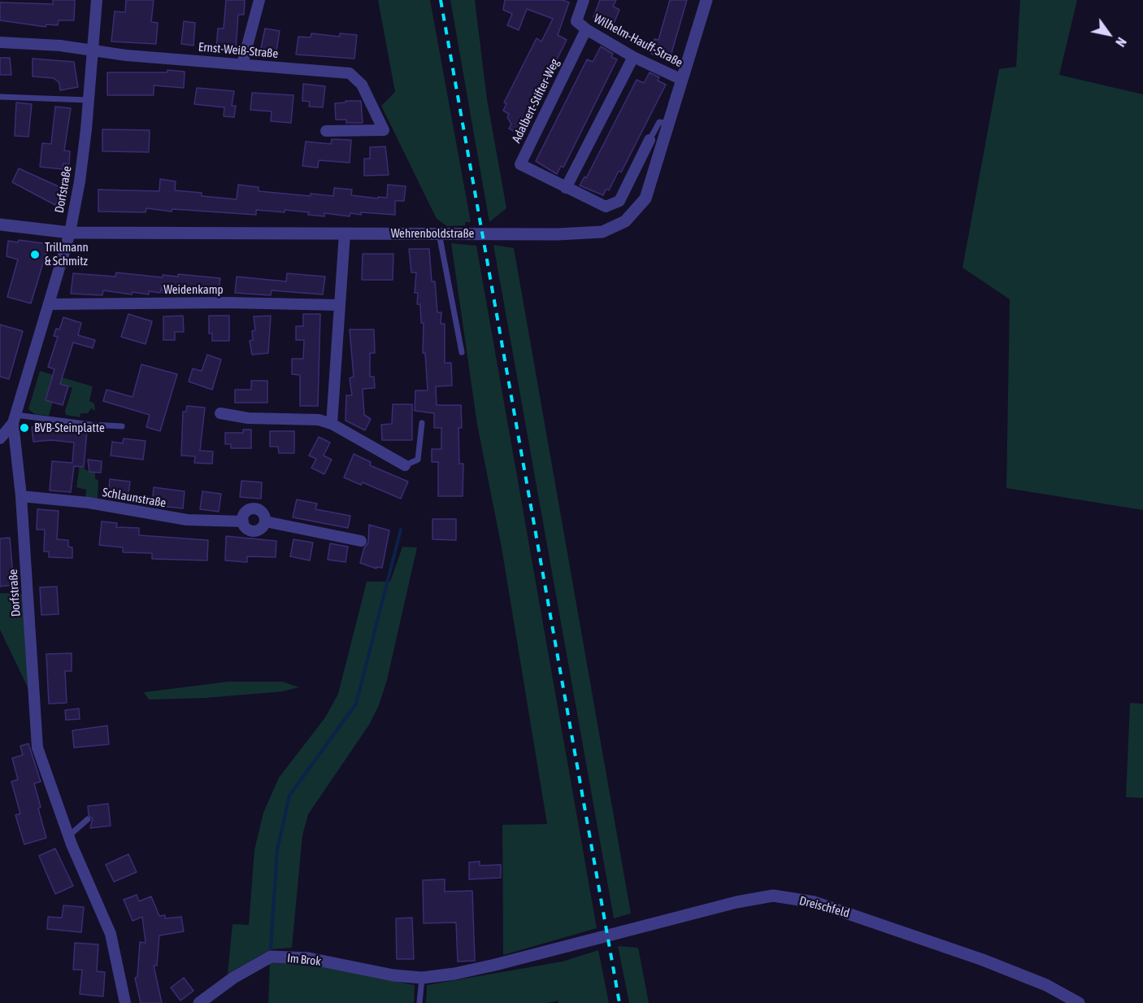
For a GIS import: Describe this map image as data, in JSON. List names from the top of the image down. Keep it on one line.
{"streets":{"street":["Wilhelm-Hauff-Straße","Ernst-Weiß-Straße","Adalbert-Stifter-Weg","Dorfstraße","Wehrenboldstraße","Weidenkamp","Schlaunstraße","Dreischfeld","Im Brok"]},"crossings":[["Wilhelm-Hauff-Straße","Adalbert-Stifter-Weg"],["Wilhelm-Hauff-Straße","Wehrenboldstraße"],["Ernst-Weiß-Straße","Dorfstraße"],["Dorfstraße","Wehrenboldstraße"],["Dorfstraße","Weidenkamp"],["Dorfstraße","Schlaunstraße"],["Dreischfeld","Im Brok"]],"places":["Trillmann & Schmitz","BVB-Steinplatte"],"north":"bottom right"}
